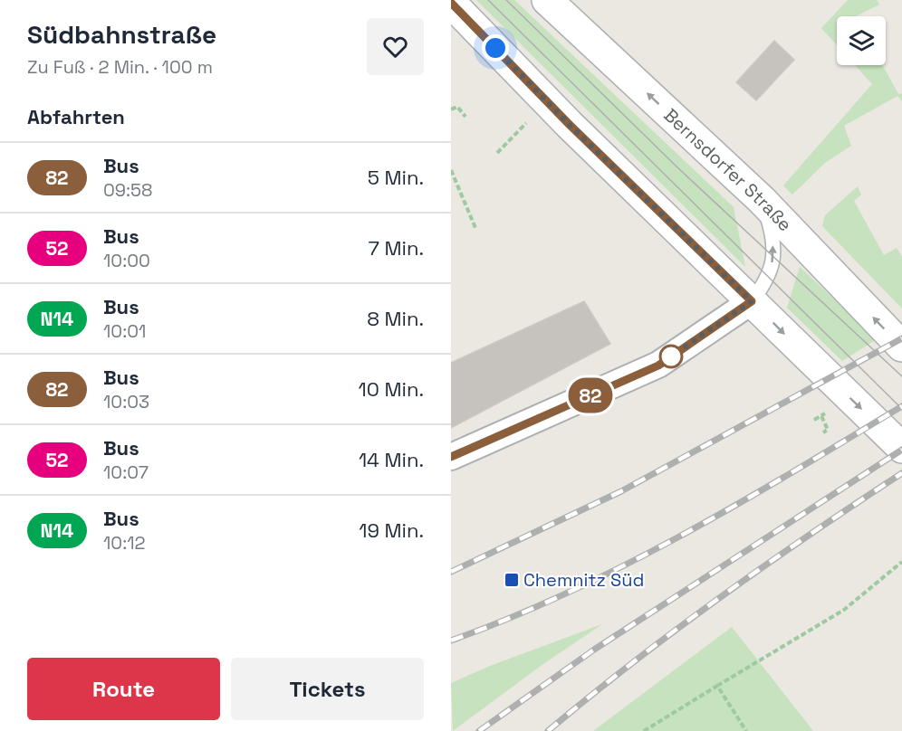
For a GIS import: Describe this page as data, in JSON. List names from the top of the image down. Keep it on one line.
{"streets":{"street":["Bernsdorfer Straße"]},"places":{"transit":["Chemnitz Süd"]},"lines":["bus line 82"],"page":{"heading":[["Südbahnstraße","Zu Fuß · 2 Min. · 100 m"],"Abfahrten"],"on_map":"82","list":[{"mark":"82","name":"Bus","note":"09:58","value":"5 Min."},{"mark":"52","name":"Bus","note":"10:00","value":"7 Min."},{"mark":"N14","name":"Bus","note":"10:01","value":"8 Min."},{"mark":"82","name":"Bus","note":"10:03","value":"10 Min."},{"mark":"52","name":"Bus","note":"10:07","value":"14 Min."},{"mark":"N14","name":"Bus","note":"10:12","value":"19 Min."}],"buttons":["Route","Tickets"]}}
